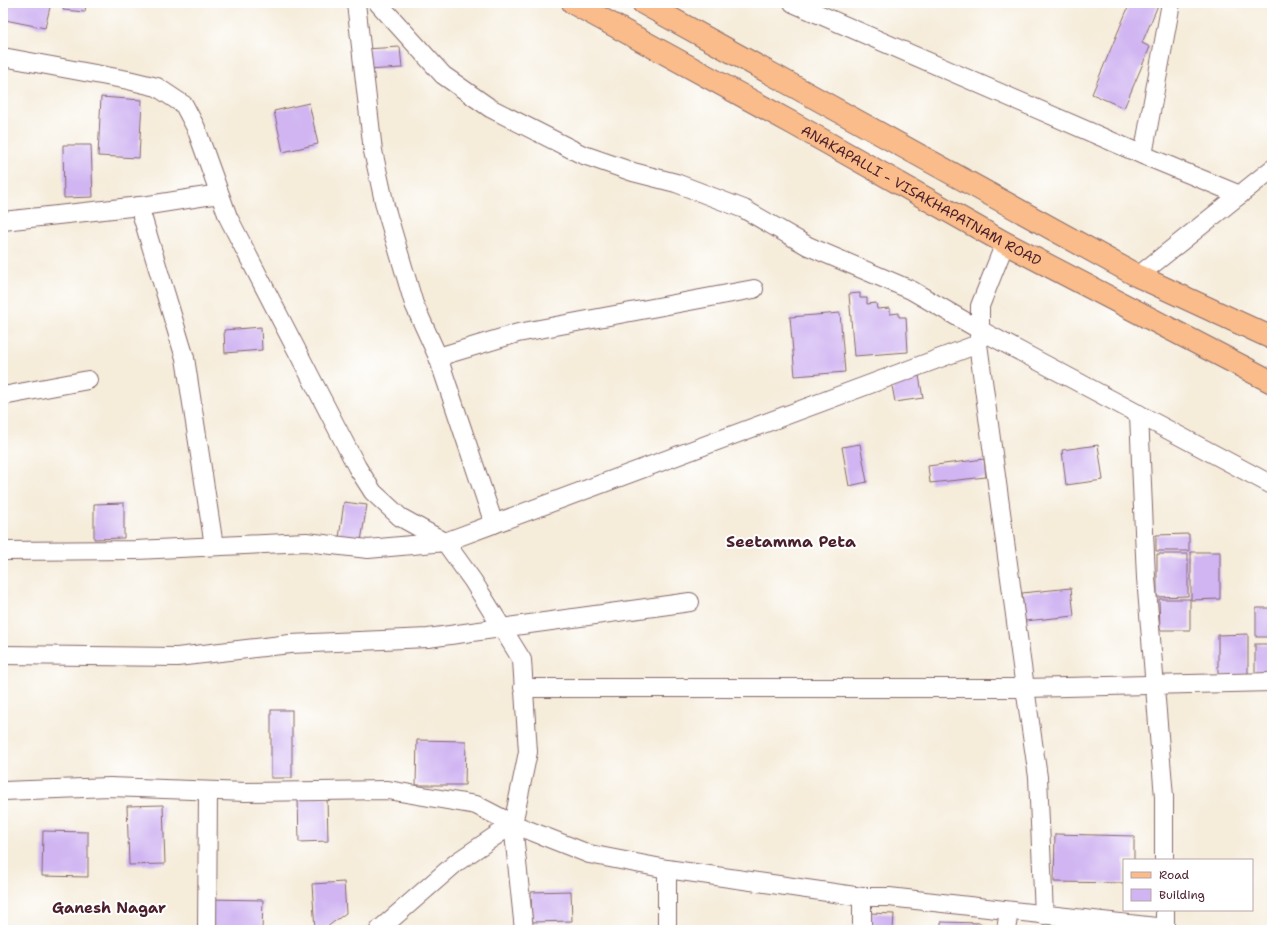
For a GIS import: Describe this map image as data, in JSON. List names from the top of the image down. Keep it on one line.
{"streets":{"main road":["ANAKAPALLI - VISAKHAPATNAM ROAD"]},"districts":["Seetamma Peta","Ganesh Nagar"],"legend":["Road","Building"]}
